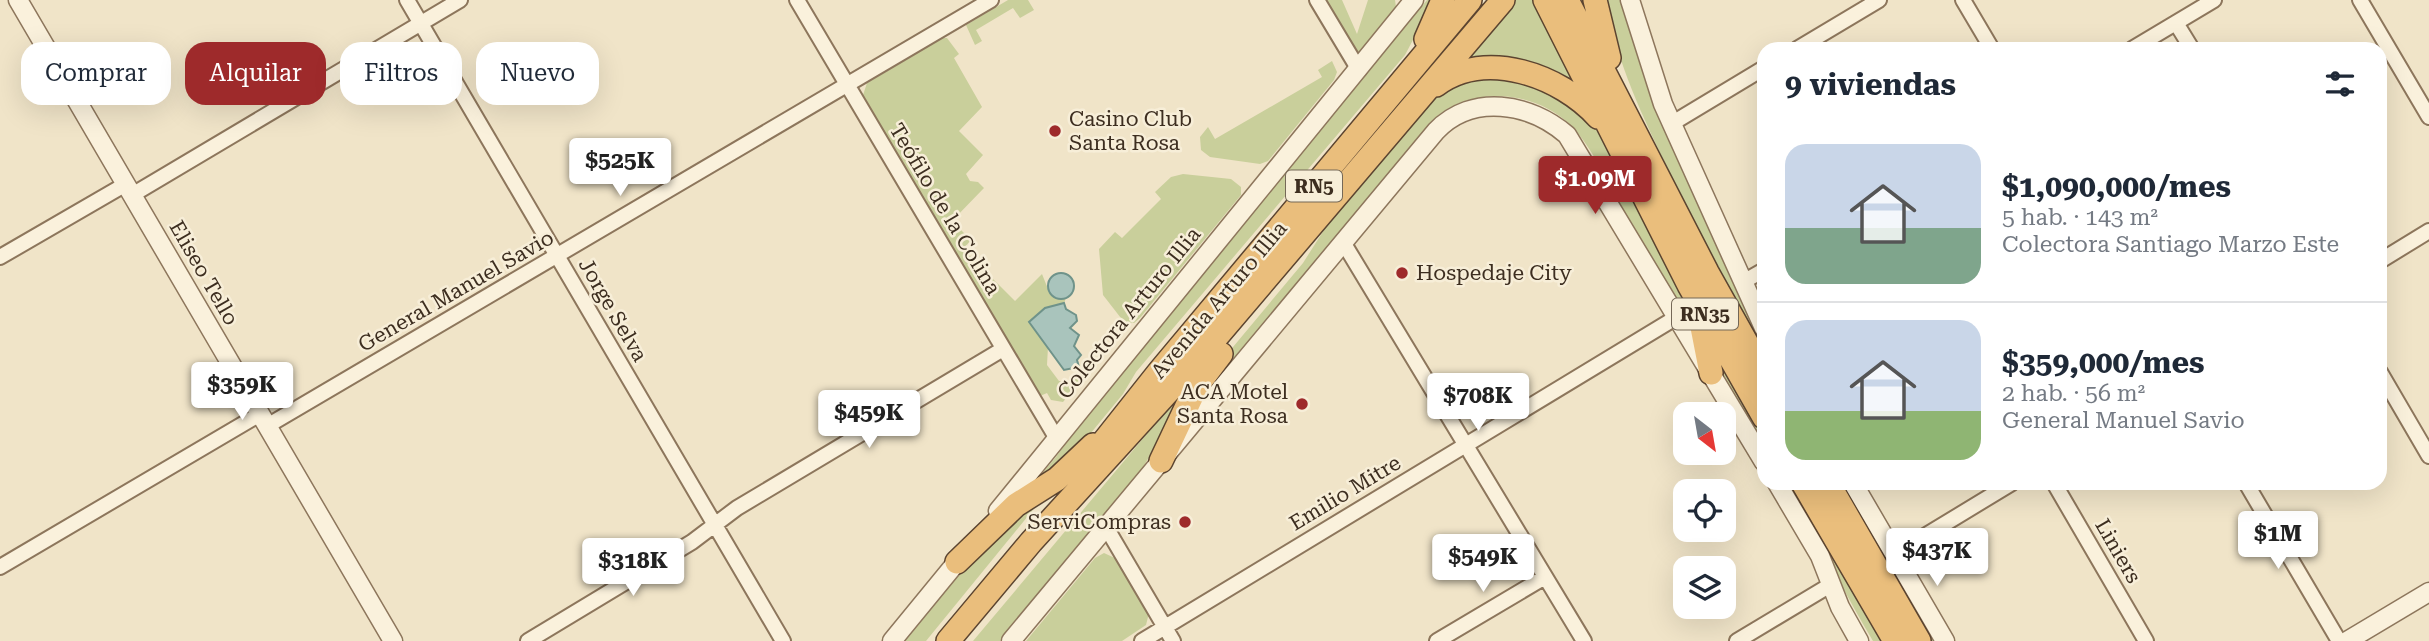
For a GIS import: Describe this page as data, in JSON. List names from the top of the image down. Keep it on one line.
{"streets":{"highway":["RN5","Avenida Arturo Illia","RN35"],"street":["Teófilo de la Colina","Eliseo Tello","General Manuel Savio","Jorge Selva","Colectora Arturo Illia","Emilio Mitre","Liniers"]},"crossings":[["Teófilo de la Colina","General Manuel Savio"],["Teófilo de la Colina","Colectora Arturo Illia"],["Eliseo Tello","General Manuel Savio"],["General Manuel Savio","Jorge Selva"]],"places":["Casino Club Santa Rosa","Hospedaje City","ACA Motel Santa Rosa","ServiCompras"],"north":"bottom right","page":{"chip":["Comprar","Alquilar","Filtros","Nuevo"],"heading":"9 viviendas","list":[{"name":"$1,090,000/mes","note":"5 hab. · 143 m² · Colectora Santiago Marzo Este"},{"name":"$359,000/mes","note":"2 hab. · 56 m² · General Manuel Savio"}],"price":["$525K","$1.09M","$359K","$708K","$459K","$1M","$437K","$549K","$318K"]}}
